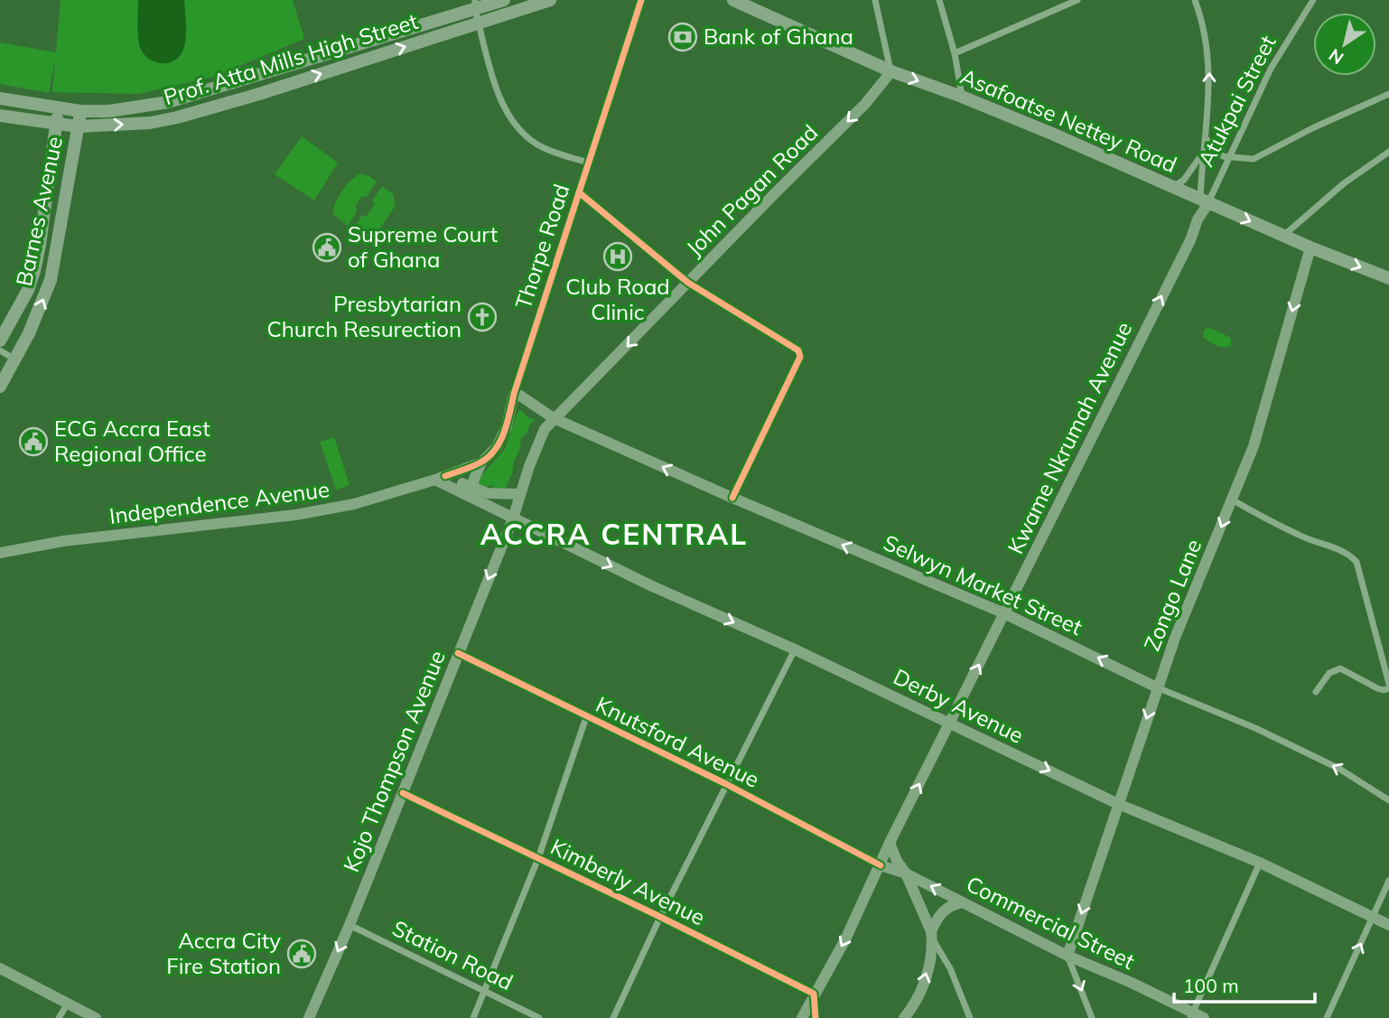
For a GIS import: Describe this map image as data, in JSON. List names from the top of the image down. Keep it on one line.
{"streets":{"main road":["Prof. Atta Mills High Street","Asafoatse Nettey Road","John Pagan Road","Barnes Avenue","Thorpe Road","Kwame Nkrumah Avenue","Independence Avenue","Selwyn Market Street","Zongo Lane","Derby Avenue","Kojo Thompson Avenue","Commercial Street"],"street":["Atukpai Street","Knutsford Avenue","Kimberly Avenue","Station Road"]},"crossings":[["Prof. Atta Mills High Street","Barnes Avenue"],["Atukpai Street","Asafoatse Nettey Road"],["Atukpai Street","Kwame Nkrumah Avenue"],["Asafoatse Nettey Road","John Pagan Road"],["Asafoatse Nettey Road","Kwame Nkrumah Avenue"],["Asafoatse Nettey Road","Zongo Lane"],["John Pagan Road","Selwyn Market Street"],["John Pagan Road","Derby Avenue"],["John Pagan Road","Kojo Thompson Avenue"],["Thorpe Road","Independence Avenue"],["Thorpe Road","Selwyn Market Street"],["Kwame Nkrumah Avenue","Selwyn Market Street"],["Kwame Nkrumah Avenue","Derby Avenue"],["Kwame Nkrumah Avenue","Knutsford Avenue"],["Kwame Nkrumah Avenue","Kimberly Avenue"],["Kwame Nkrumah Avenue","Commercial Street"],["Selwyn Market Street","Zongo Lane"],["Zongo Lane","Derby Avenue"],["Zongo Lane","Commercial Street"],["Derby Avenue","Kojo Thompson Avenue"],["Knutsford Avenue","Kojo Thompson Avenue"],["Knutsford Avenue","Commercial Street"],["Kojo Thompson Avenue","Kimberly Avenue"],["Kojo Thompson Avenue","Station Road"]],"one_way":["John Pagan Road","Selwyn Market Street","Zongo Lane","Derby Avenue","Kojo Thompson Avenue"],"districts":["ACCRA CENTRAL"],"places":{"bank":["Bank of Ghana"],"public building":["Supreme Court of Ghana","ECG Accra East Regional Office","Accra City Fire Station"],"hospital":["Club Road Clinic"],"church":["Presbytarian Church Resurection"]},"scale_bar":"100 m","north":"bottom left"}
